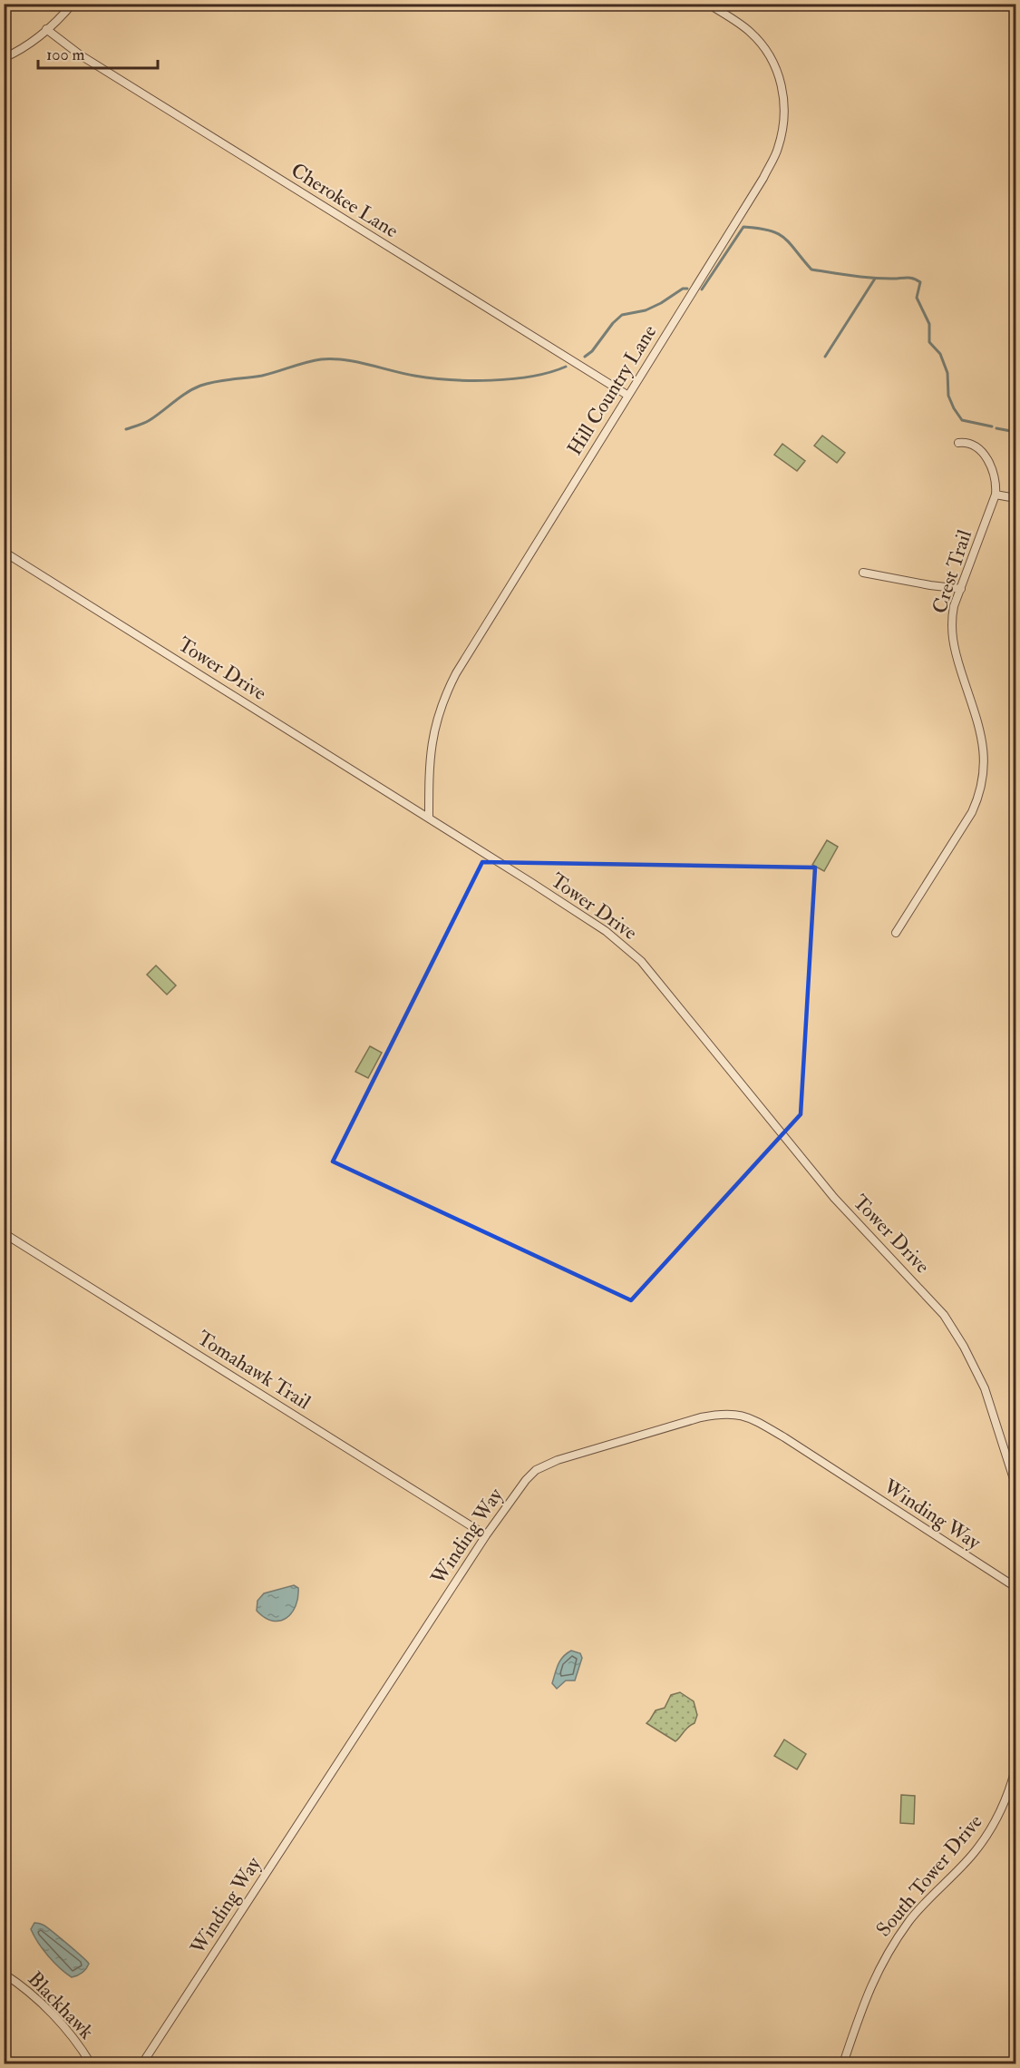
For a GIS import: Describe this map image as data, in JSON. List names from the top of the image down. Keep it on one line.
{"streets":{"street":["Cherokee Lane","Hill Country Lane","Crest Trail","Tower Drive","Tomahawk Trail","Winding Way","South Tower Drive","Blackhawk"]},"crossings":[["Cherokee Lane","Hill Country Lane"],["Hill Country Lane","Tower Drive"],["Tomahawk Trail","Winding Way"]],"scale_bar":"100 m"}
